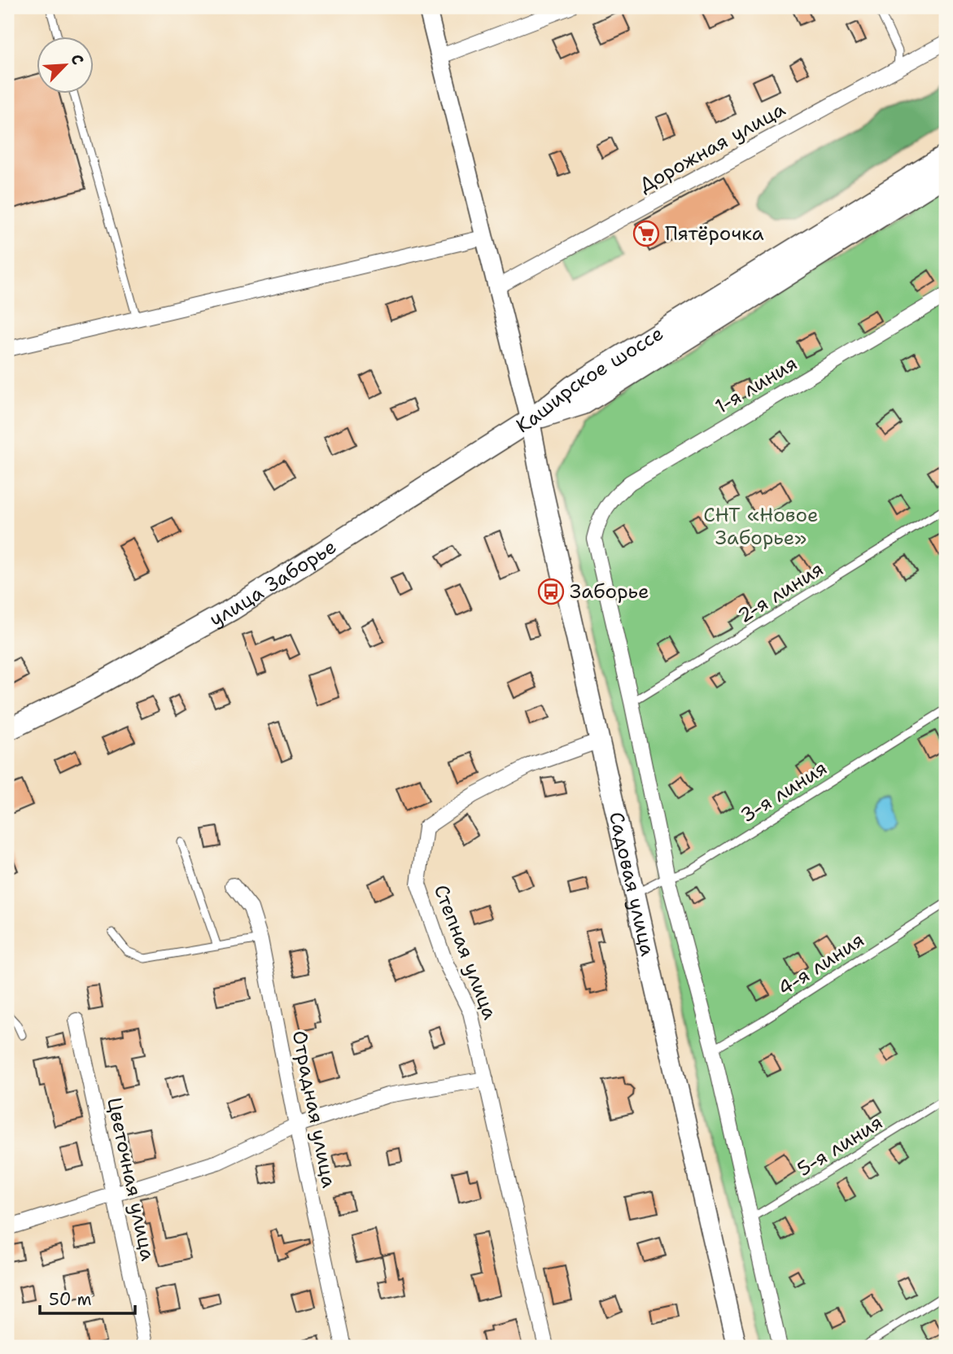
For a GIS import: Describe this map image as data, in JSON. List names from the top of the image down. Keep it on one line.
{"streets":{"main road":["Каширское шоссе","улица Заборье","Садовая улица"],"street":["Дорожная улица","1-я линия","Степная улица","Отрадная улица","Цветочная улица"],"lane":["2-я линия","3-я линия","4-я линия","5-я линия"]},"crossings":[["Каширское шоссе","улица Заборье"],["Каширское шоссе","Садовая улица"],["1-я линия","2-я линия"],["улица Заборье","Садовая улица"],["3-я линия","Садовая улица"],["Садовая улица","Степная улица"]],"parks":["СНТ «Новое Заборье»"],"places":{"supermarket":["Пятёрочка"],"bus stop":["Заборье"]},"scale_bar":"50 m","north":"top right"}
